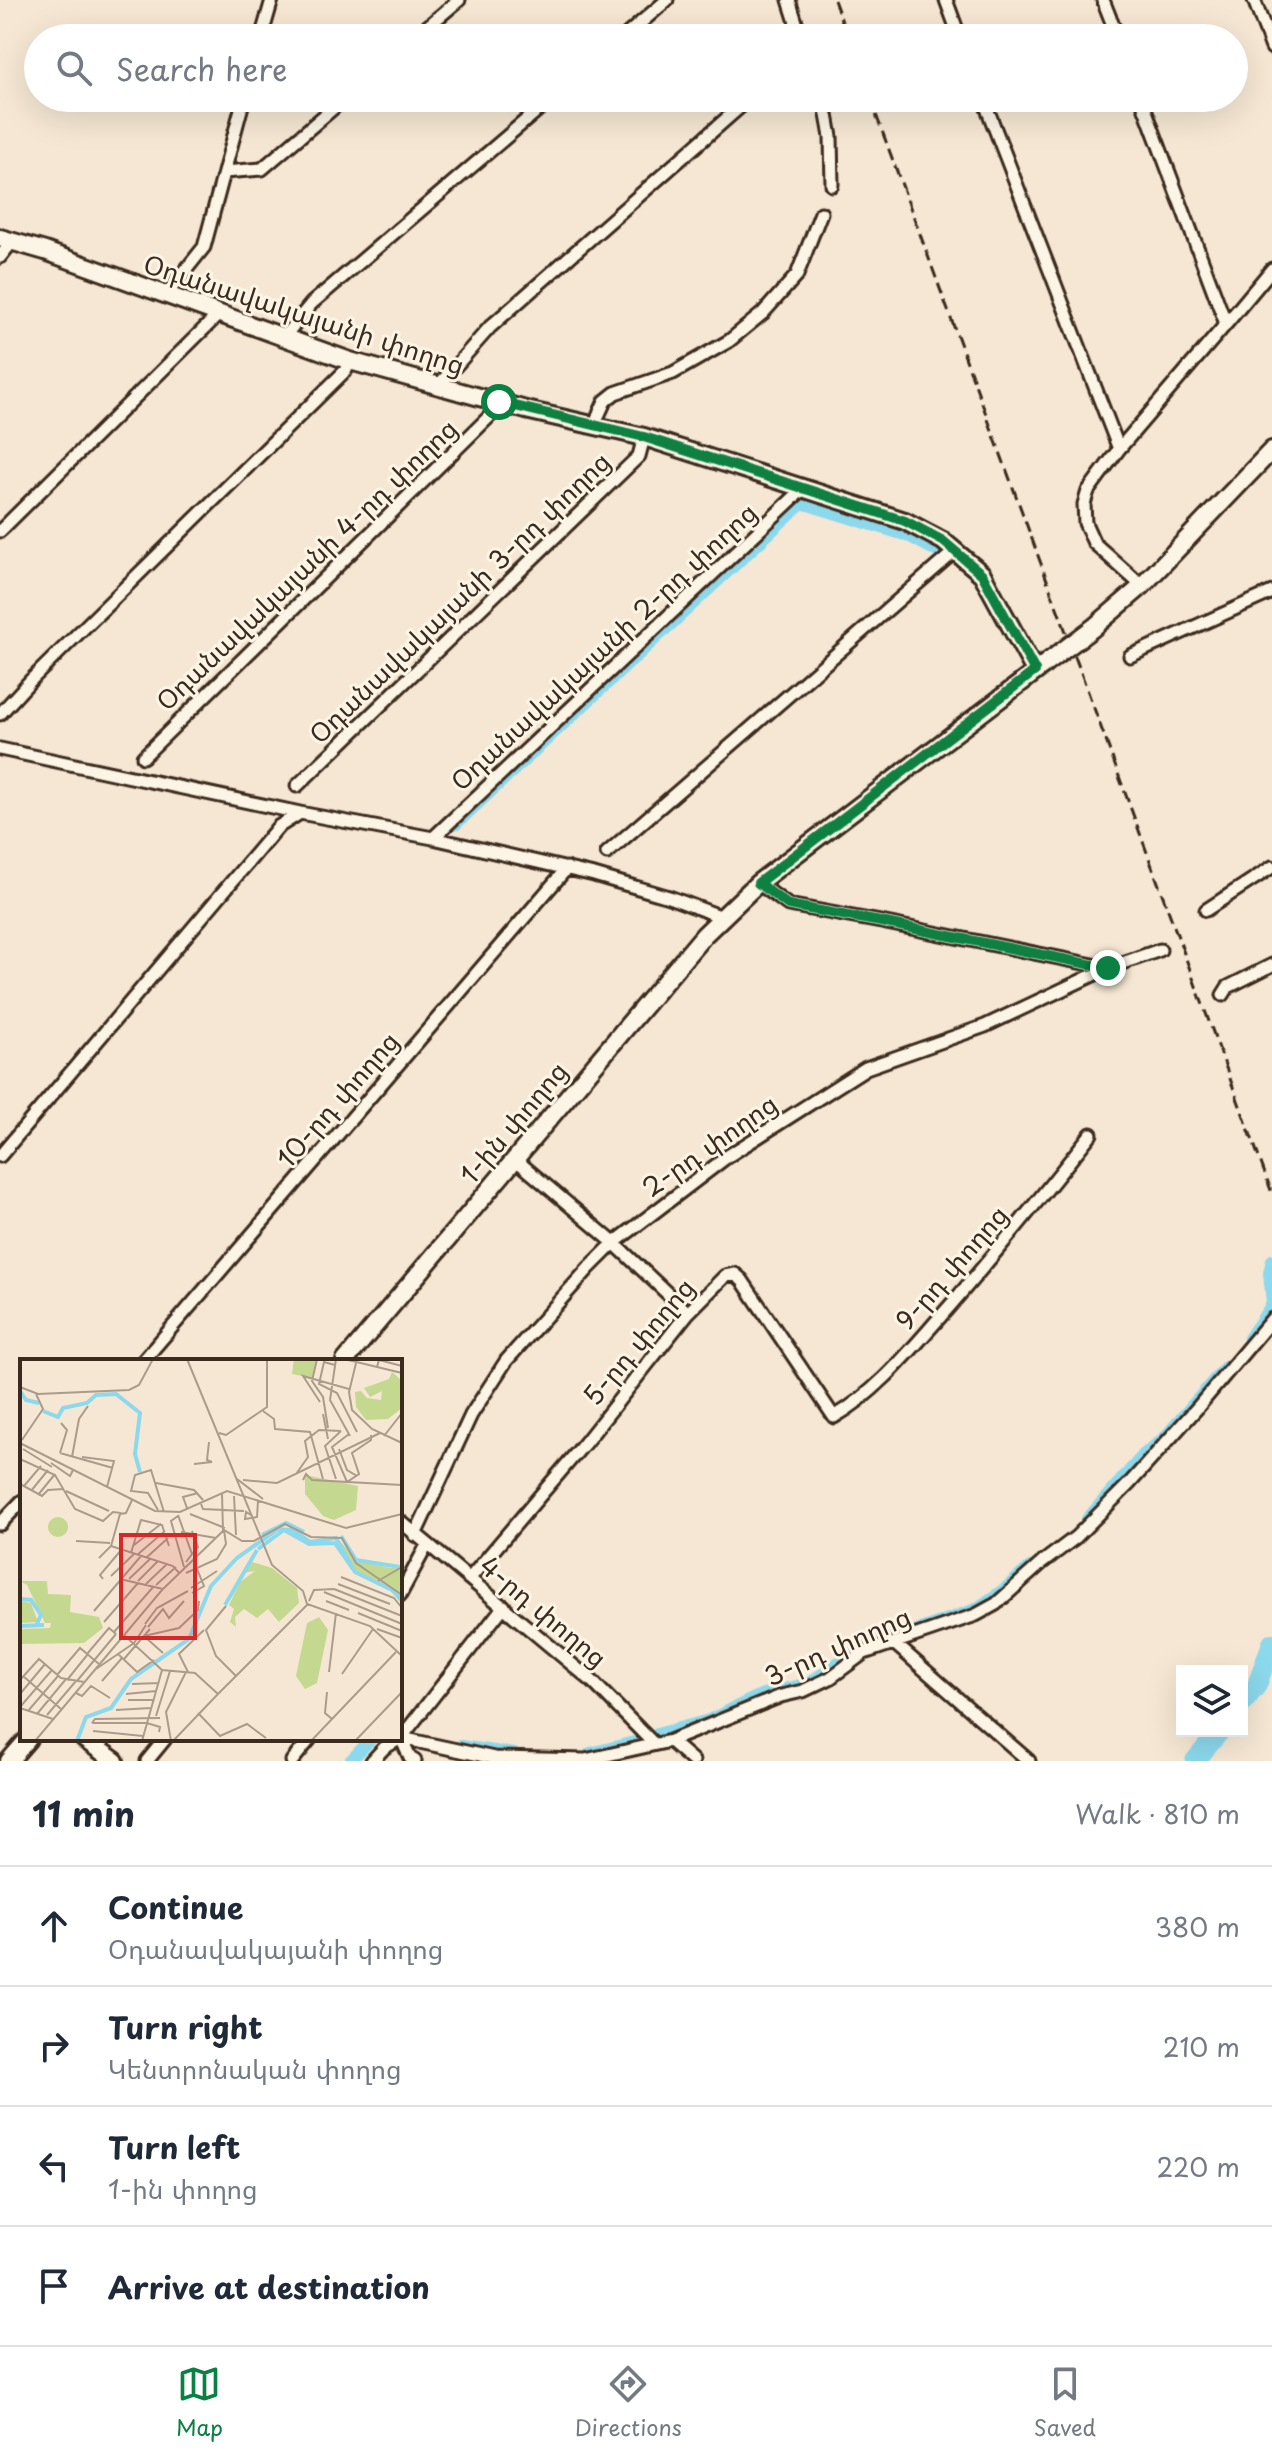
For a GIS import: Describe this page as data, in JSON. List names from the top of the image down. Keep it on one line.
{"streets":{"main road":["Օդանավակայանի փողոց","1-ին փողոց"],"street":["Օդանավակայանի 4-րդ փողոց","Օդանավակայանի 3-րդ փողոց","Օդանավակայանի 2-րդ փողոց","10-րդ փողոց","2-րդ փողոց","9-րդ փողոց","5-րդ փողոց","4-րդ փողոց","3-րդ փողոց"]},"crossings":[["Օդանավակայանի փողոց","Օդանավակայանի 4-րդ փողոց"],["Օդանավակայանի փողոց","Օդանավակայանի 3-րդ փողոց"],["Օդանավակայանի փողոց","Օդանավակայանի 2-րդ փողոց"],["Օդանավակայանի փողոց","1-ին փողոց"],["2-րդ փողոց","4-րդ փողոց"],["9-րդ փողոց","5-րդ փողոց"],["5-րդ փողոց","4-րդ փողոց"],["4-րդ փողոց","3-րդ փողոց"]],"page":{"search":"Search here","heading":["11 min","Walk · 810 m"],"list":[["Continue","Օդանավակայանի փողոց","380 m"],["Turn right","Կենտրոնական փողոց","210 m"],["Turn left","1-ին փողոց","220 m"],"Arrive at destination"],"nav":["Map","Directions","Saved"]}}
